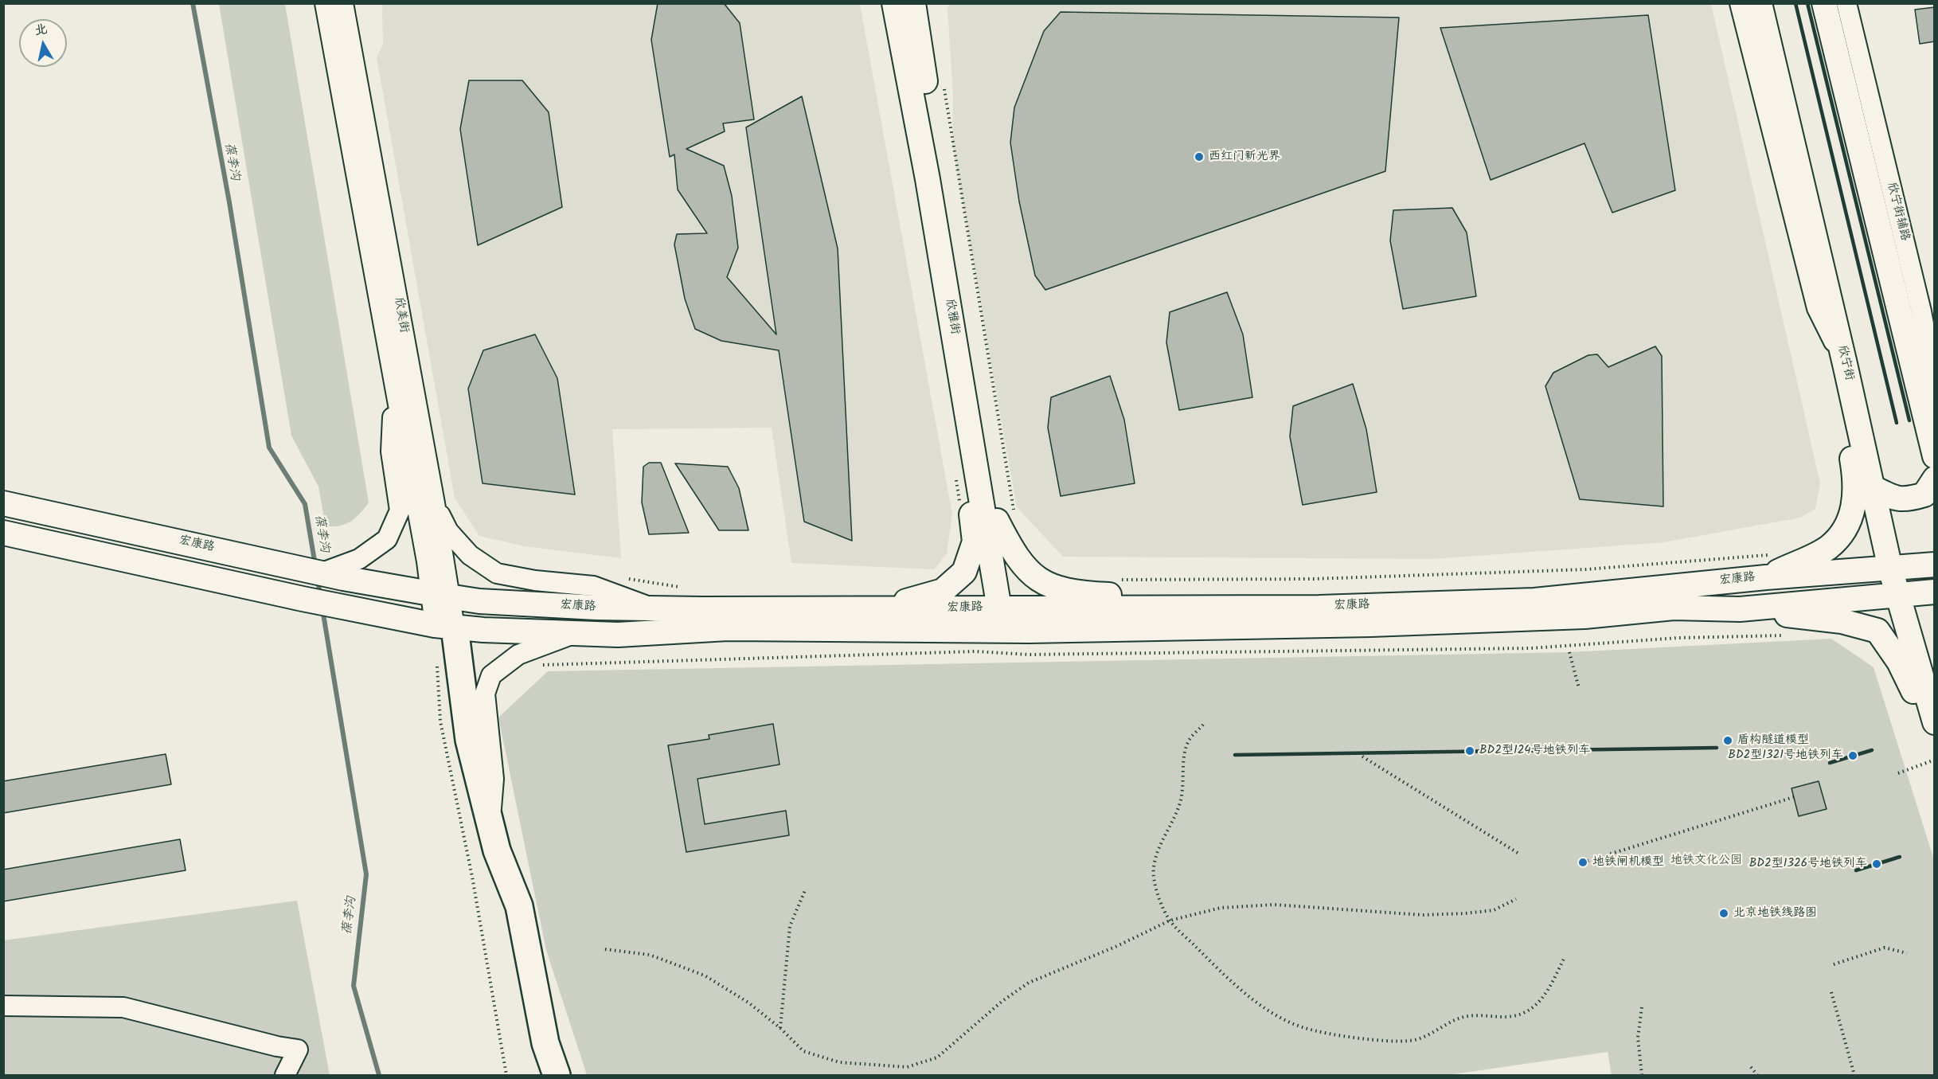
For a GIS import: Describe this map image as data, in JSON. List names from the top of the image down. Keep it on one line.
{"streets":{"main road":["欣雅街","欣宁街","宏康路"],"street":["欣宁街辅路","欣美街"]},"crossings":[["欣美街","宏康路"],["欣雅街","宏康路"],["欣宁街","宏康路"]],"water":["葆李沟"],"parks":["地铁文化公园"],"places":["西红门新光界","盾构隧道模型","BD2型124号地铁列车","BD2型1321号地铁列车","地铁闸机模型","BD2型1326号地铁列车","北京地铁线路图"],"north":"top"}
